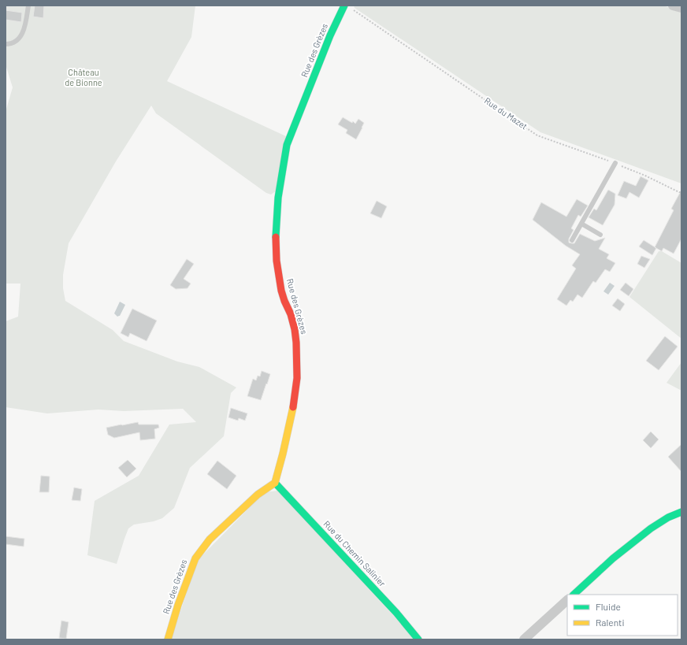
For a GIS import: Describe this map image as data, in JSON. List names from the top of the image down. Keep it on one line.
{"streets":{"street":["Rue des Grèzes","Rue du Chemin Salinier"],"path":["Rue du Mazet"]},"crossings":[["Rue des Grèzes","Rue du Chemin Salinier"]],"parks":["Château de Bionne"],"legend":["Fluide","Ralenti"]}
